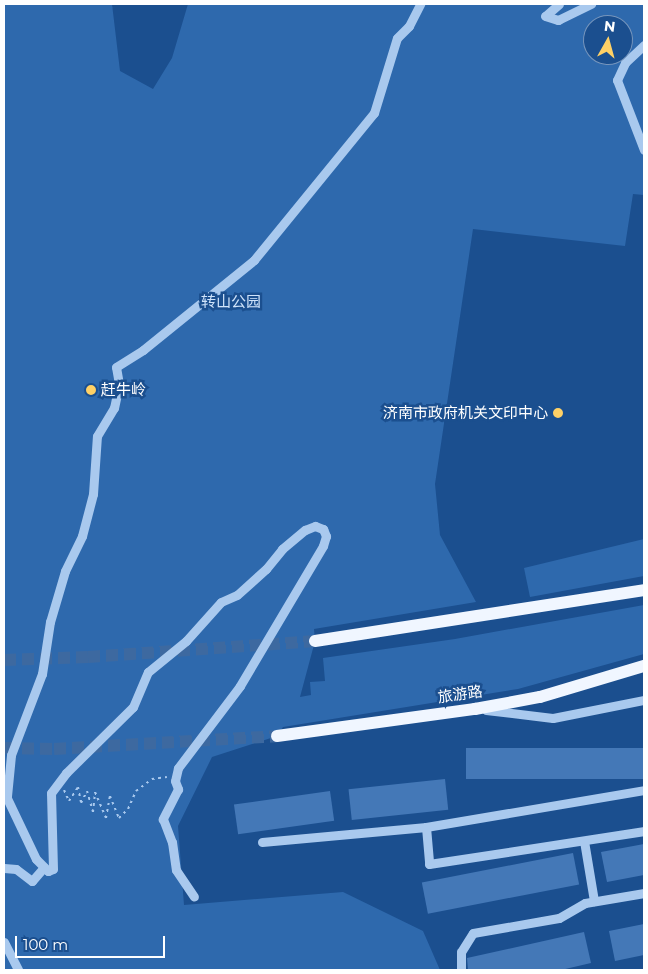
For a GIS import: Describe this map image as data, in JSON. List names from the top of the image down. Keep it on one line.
{"streets":{"main road":["旅游路"]},"parks":["转山公园"],"places":["赶牛岭","济南市政府机关文印中心"],"scale_bar":"100 m","north":"top"}
